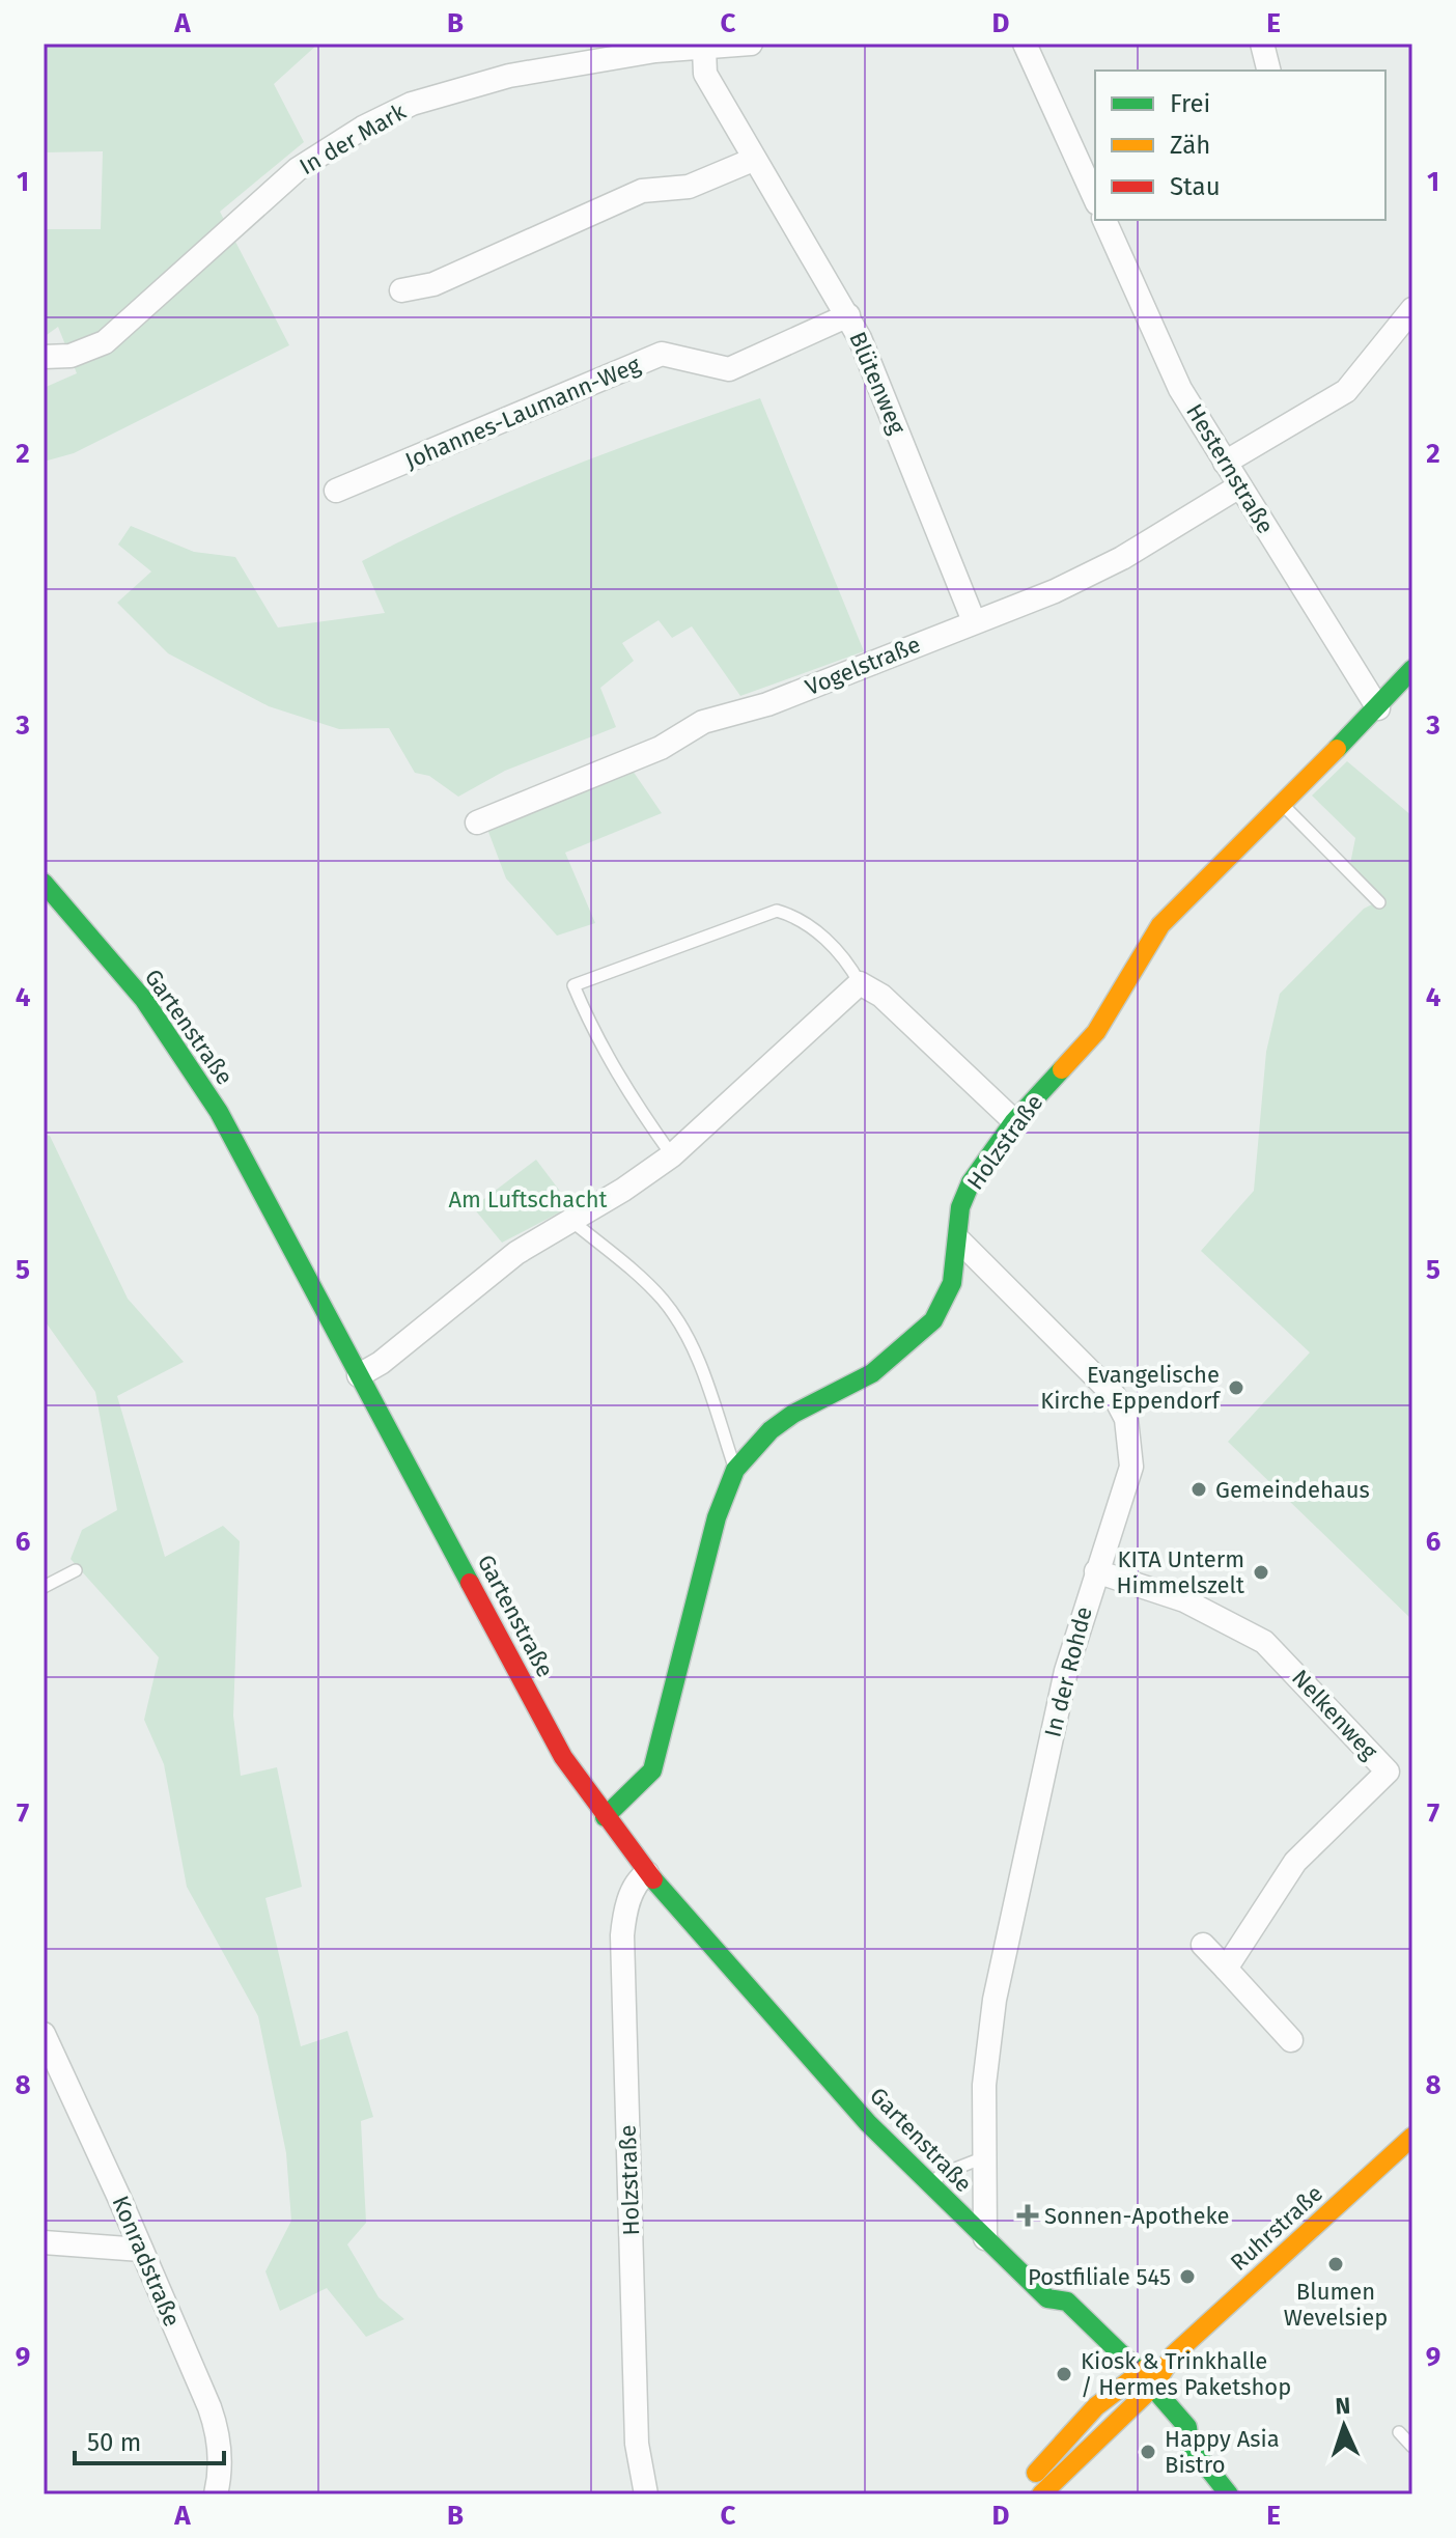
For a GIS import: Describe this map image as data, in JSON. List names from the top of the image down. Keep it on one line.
{"streets":{"street":["In der Mark","Blütenweg","Johannes-Laumann-Weg","Hesternstraße","Vogelstraße","Gartenstraße","Holzstraße","In der Rohde","Nelkenweg","Ruhrstraße","Konradstraße"]},"crossings":[["In der Mark","Blütenweg"],["Blütenweg","Johannes-Laumann-Weg"],["Blütenweg","Vogelstraße"],["Hesternstraße","Vogelstraße"],["Hesternstraße","Holzstraße"],["Gartenstraße","Holzstraße"],["Gartenstraße","In der Rohde"],["Gartenstraße","Ruhrstraße"],["Holzstraße","In der Rohde"],["In der Rohde","Nelkenweg"]],"parks":["Am Luftschacht"],"places":{"other":["Evangelische Kirche Eppendorf","Gemeindehaus","KITA Unterm Himmelszelt","Blumen Wevelsiep","Postfiliale 545","Kiosk & Trinkhalle / Hermes Paketshop","Happy Asia Bistro"],"health":["Sonnen-Apotheke"]},"legend":["Frei","Zäh","Stau"],"scale_bar":"50 m","north":"top","grid":{"columns":["A","B","C","D","E"],"rows":["1","2","3","4","5","6","7","8","9"]}}
